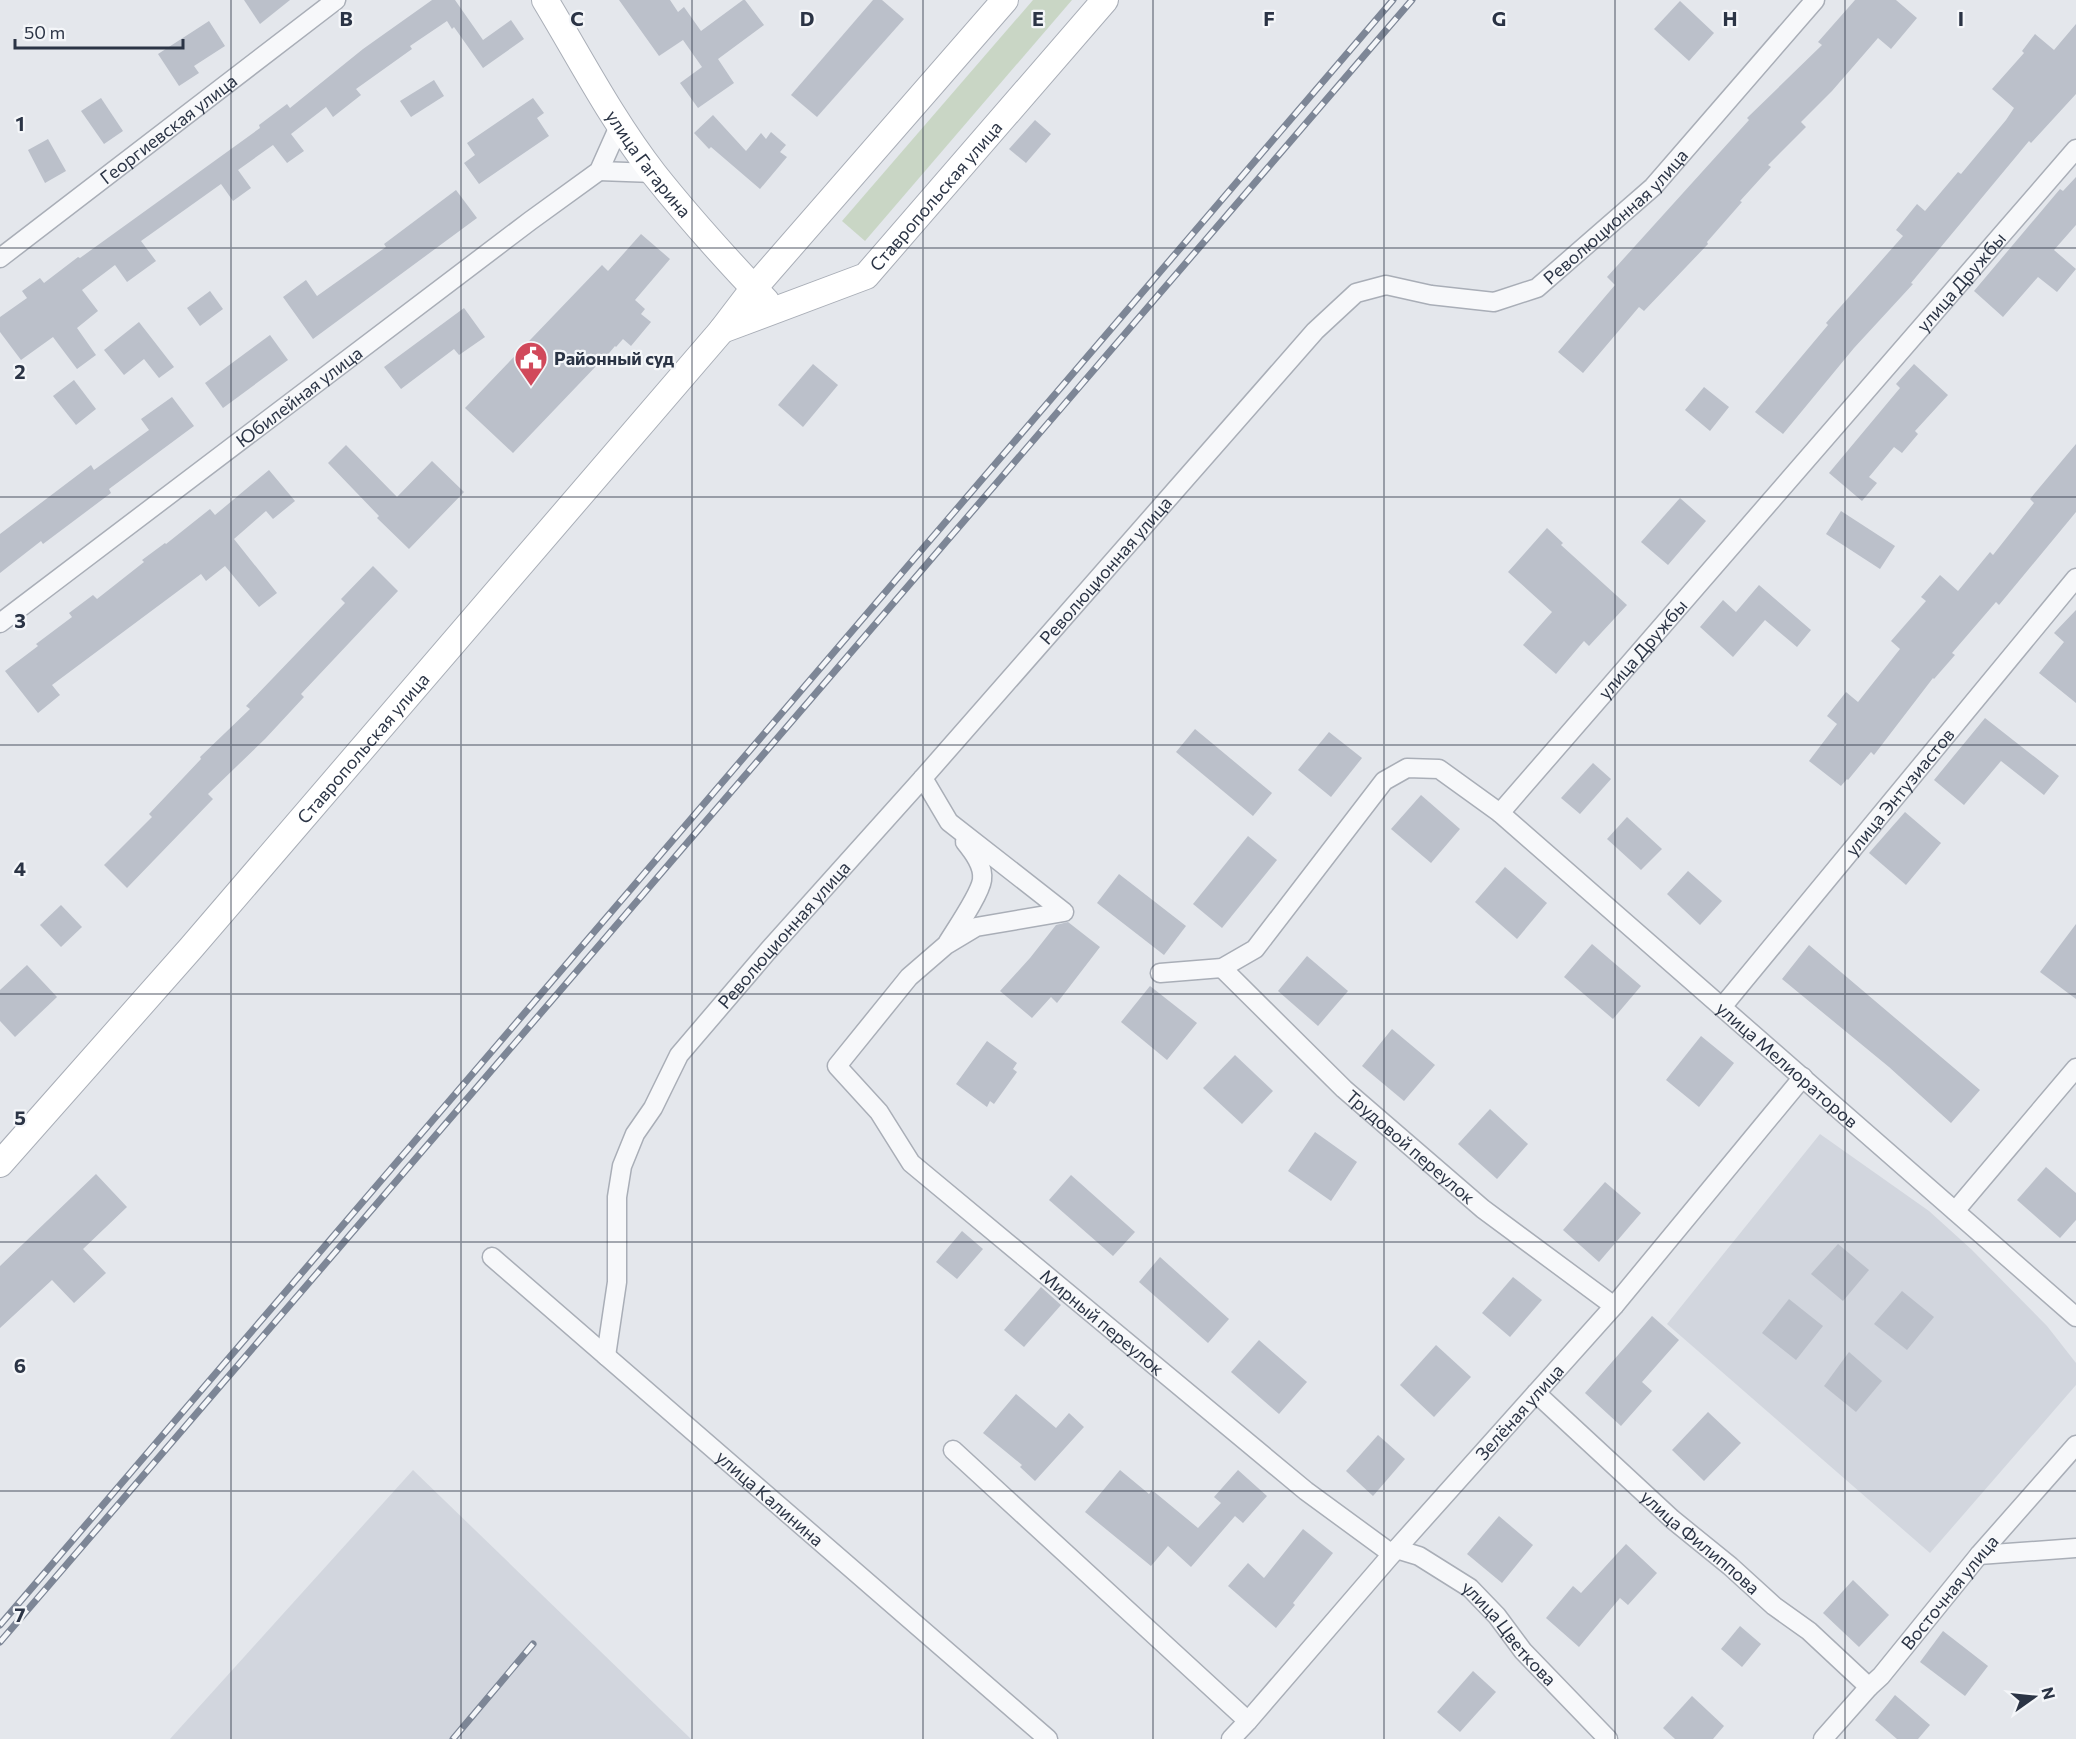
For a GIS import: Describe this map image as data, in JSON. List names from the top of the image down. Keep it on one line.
{"streets":{"main road":["улица Гагарина","Ставропольская улица"],"street":["Георгиевская улица","Революционная улица","улица Дружбы","Юбилейная улица","улица Энтузиастов","улица Мелиораторов","Трудовой переулок","Мирный переулок","Зелёная улица","улица Калинина","улица Филиппова","Восточная улица","улица Цветкова"]},"crossings":[["улица Гагарина","Ставропольская улица"],["улица Гагарина","Юбилейная улица"],["Революционная улица","улица Калинина"],["улица Дружбы","улица Мелиораторов"],["улица Энтузиастов","улица Мелиораторов"],["улица Мелиораторов","Зелёная улица"],["Трудовой переулок","Зелёная улица"],["Мирный переулок","Зелёная улица"],["Мирный переулок","улица Цветкова"],["Зелёная улица","улица Филиппова"],["Зелёная улица","улица Цветкова"],["улица Филиппова","Восточная улица"]],"places":{"public building":["Районный суд"]},"scale_bar":"50 m","north":"right","grid":{"columns":["B","C","D","E","F","G","H","I"],"rows":["1","2","3","4","5","6","7"]}}
